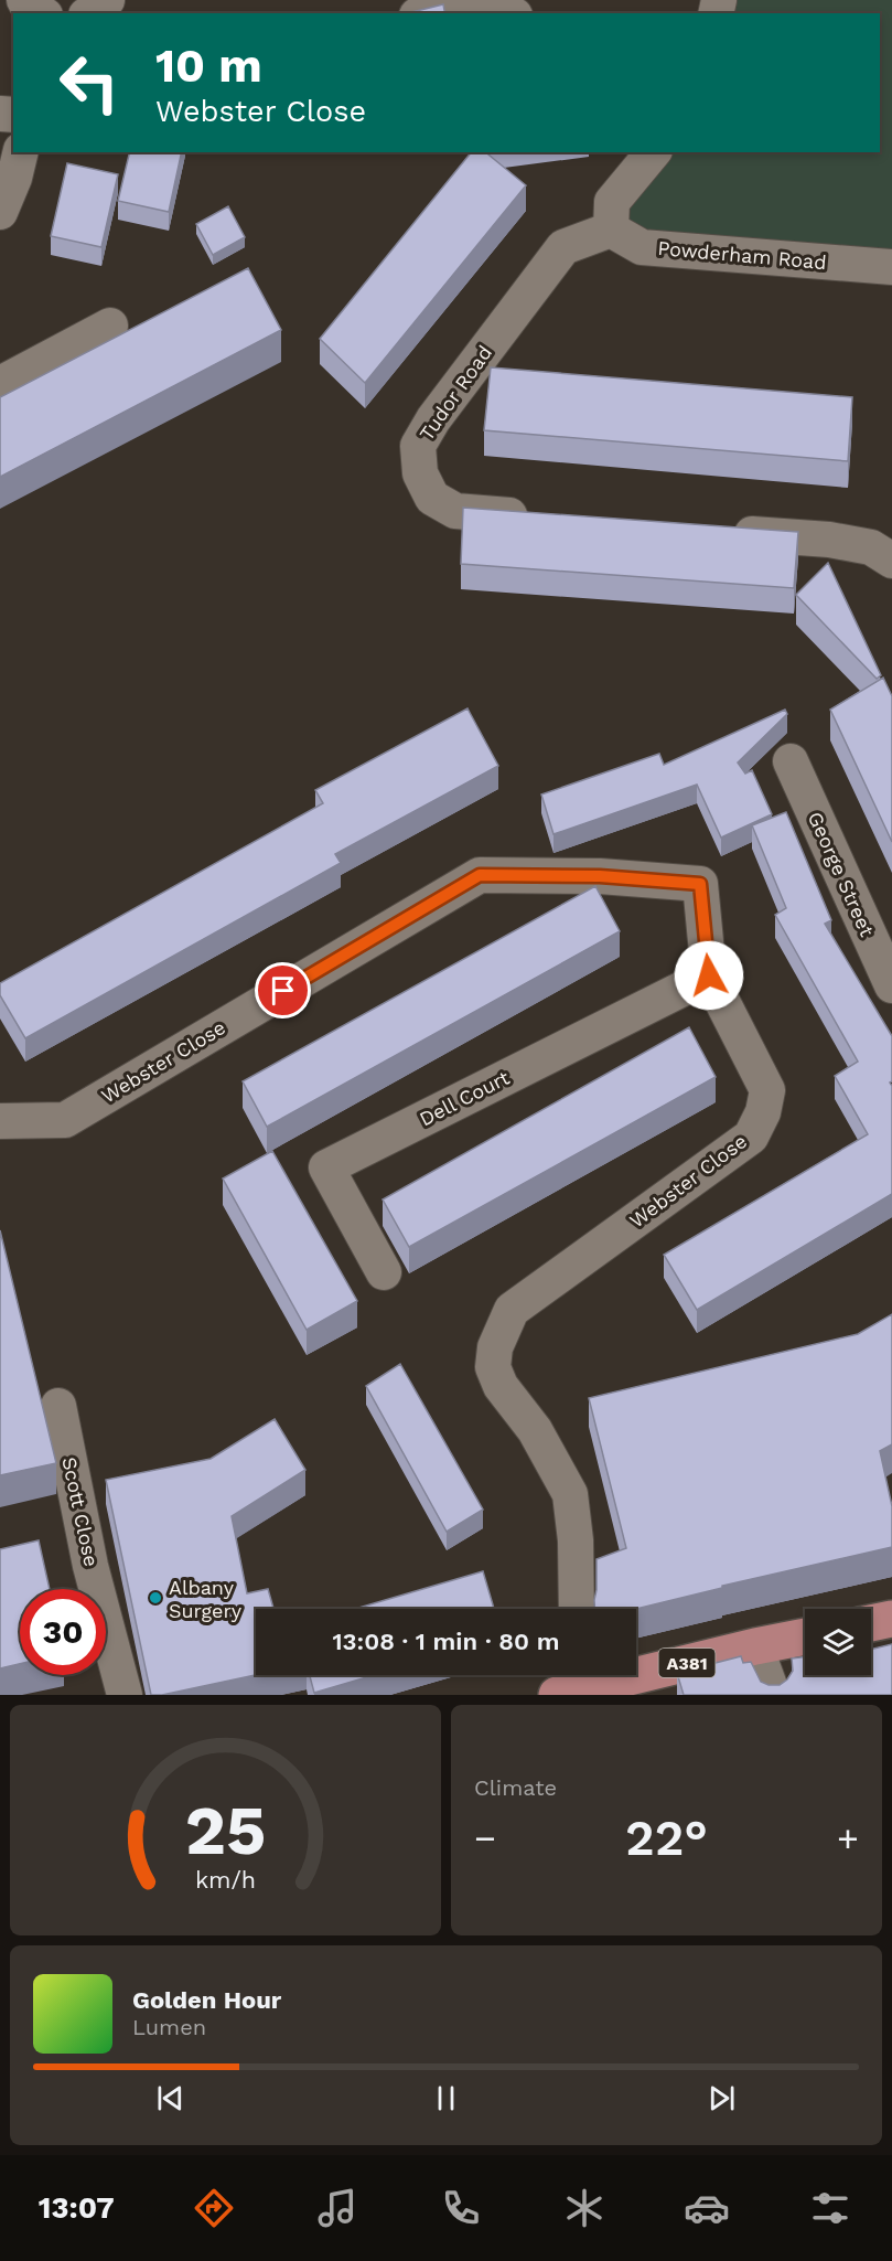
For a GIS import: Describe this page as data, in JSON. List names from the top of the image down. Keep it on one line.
{"streets":{"main road":["A381"],"street":["Powderham Road","Tudor Road","George Street","Webster Close","Dell Court","Scott Close"]},"crossings":[["Powderham Road","Tudor Road"],["Webster Close","Dell Court"]],"places":["Albany Surgery"],"page":{"turn":["10 m","Webster Close"],"limit":"30","trip":"13:08 · 1 min · 80 m","tile":"Climate","heat":["−","22°","+"],"song":["Golden Hour","Lumen"],"tabs":"13:07","gauge":["25","km/h"]}}
